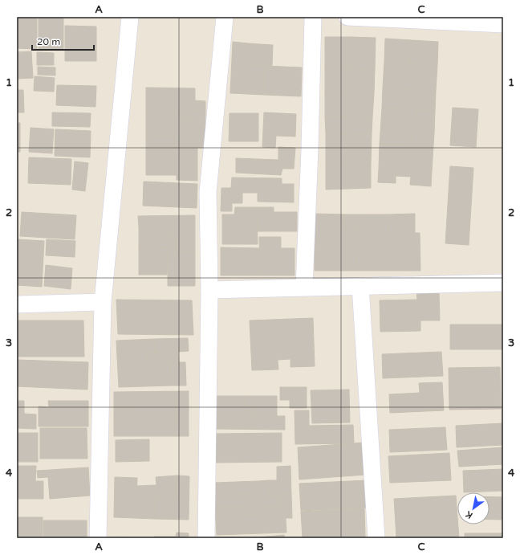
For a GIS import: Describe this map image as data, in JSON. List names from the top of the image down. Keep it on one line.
{"scale_bar":"20 m","north":"bottom left","grid":{"columns":["A","B","C"],"rows":["1","2","3","4"]}}
